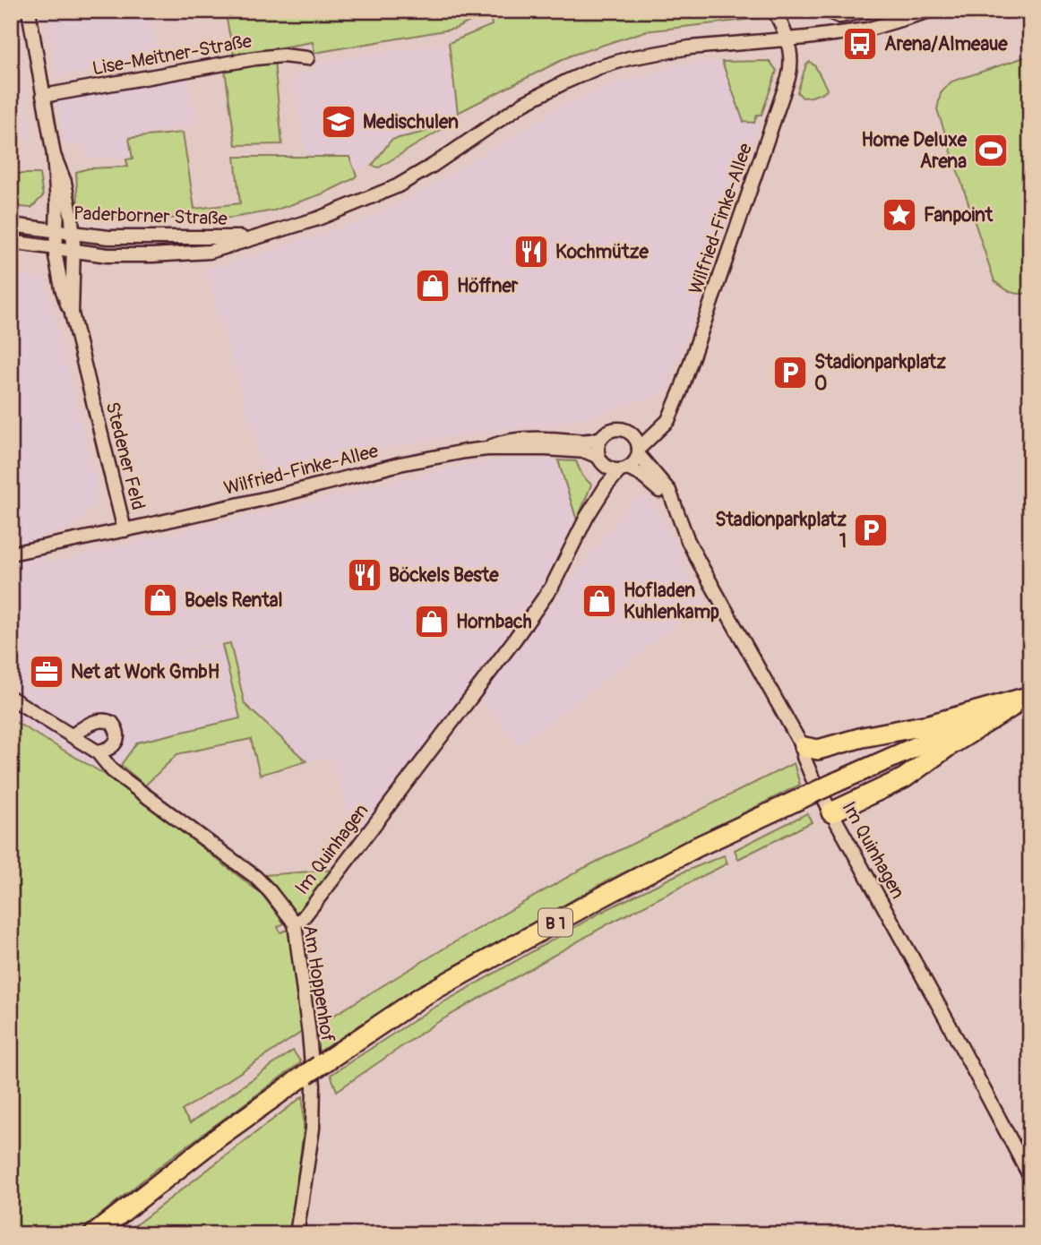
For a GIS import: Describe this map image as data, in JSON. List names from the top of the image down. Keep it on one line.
{"streets":{"highway":["B 1"],"street":["Lise-Meitner-Straße","Paderborner Straße","Wilfried-Finke-Allee","Stedener Feld","Im Quinhagen","Am Hoppenhof"]},"crossings":[["Paderborner Straße","Wilfried-Finke-Allee"],["Paderborner Straße","Stedener Feld"],["Wilfried-Finke-Allee","Stedener Feld"],["Wilfried-Finke-Allee","Im Quinhagen"],["Im Quinhagen","Am Hoppenhof"]],"places":{"bus stop":["Arena/Almeaue"],"school or university":["Medischulen"],"sports":["Home Deluxe Arena"],"place":["Fanpoint"],"restaurant":["Kochmütze","Böckels Beste"],"shop":["Höffner","Boels Rental","Hofladen Kuhlenkamp","Hornbach"],"parking":["Stadionparkplatz 0","Stadionparkplatz 1"],"office":["Net at Work GmbH"]}}
